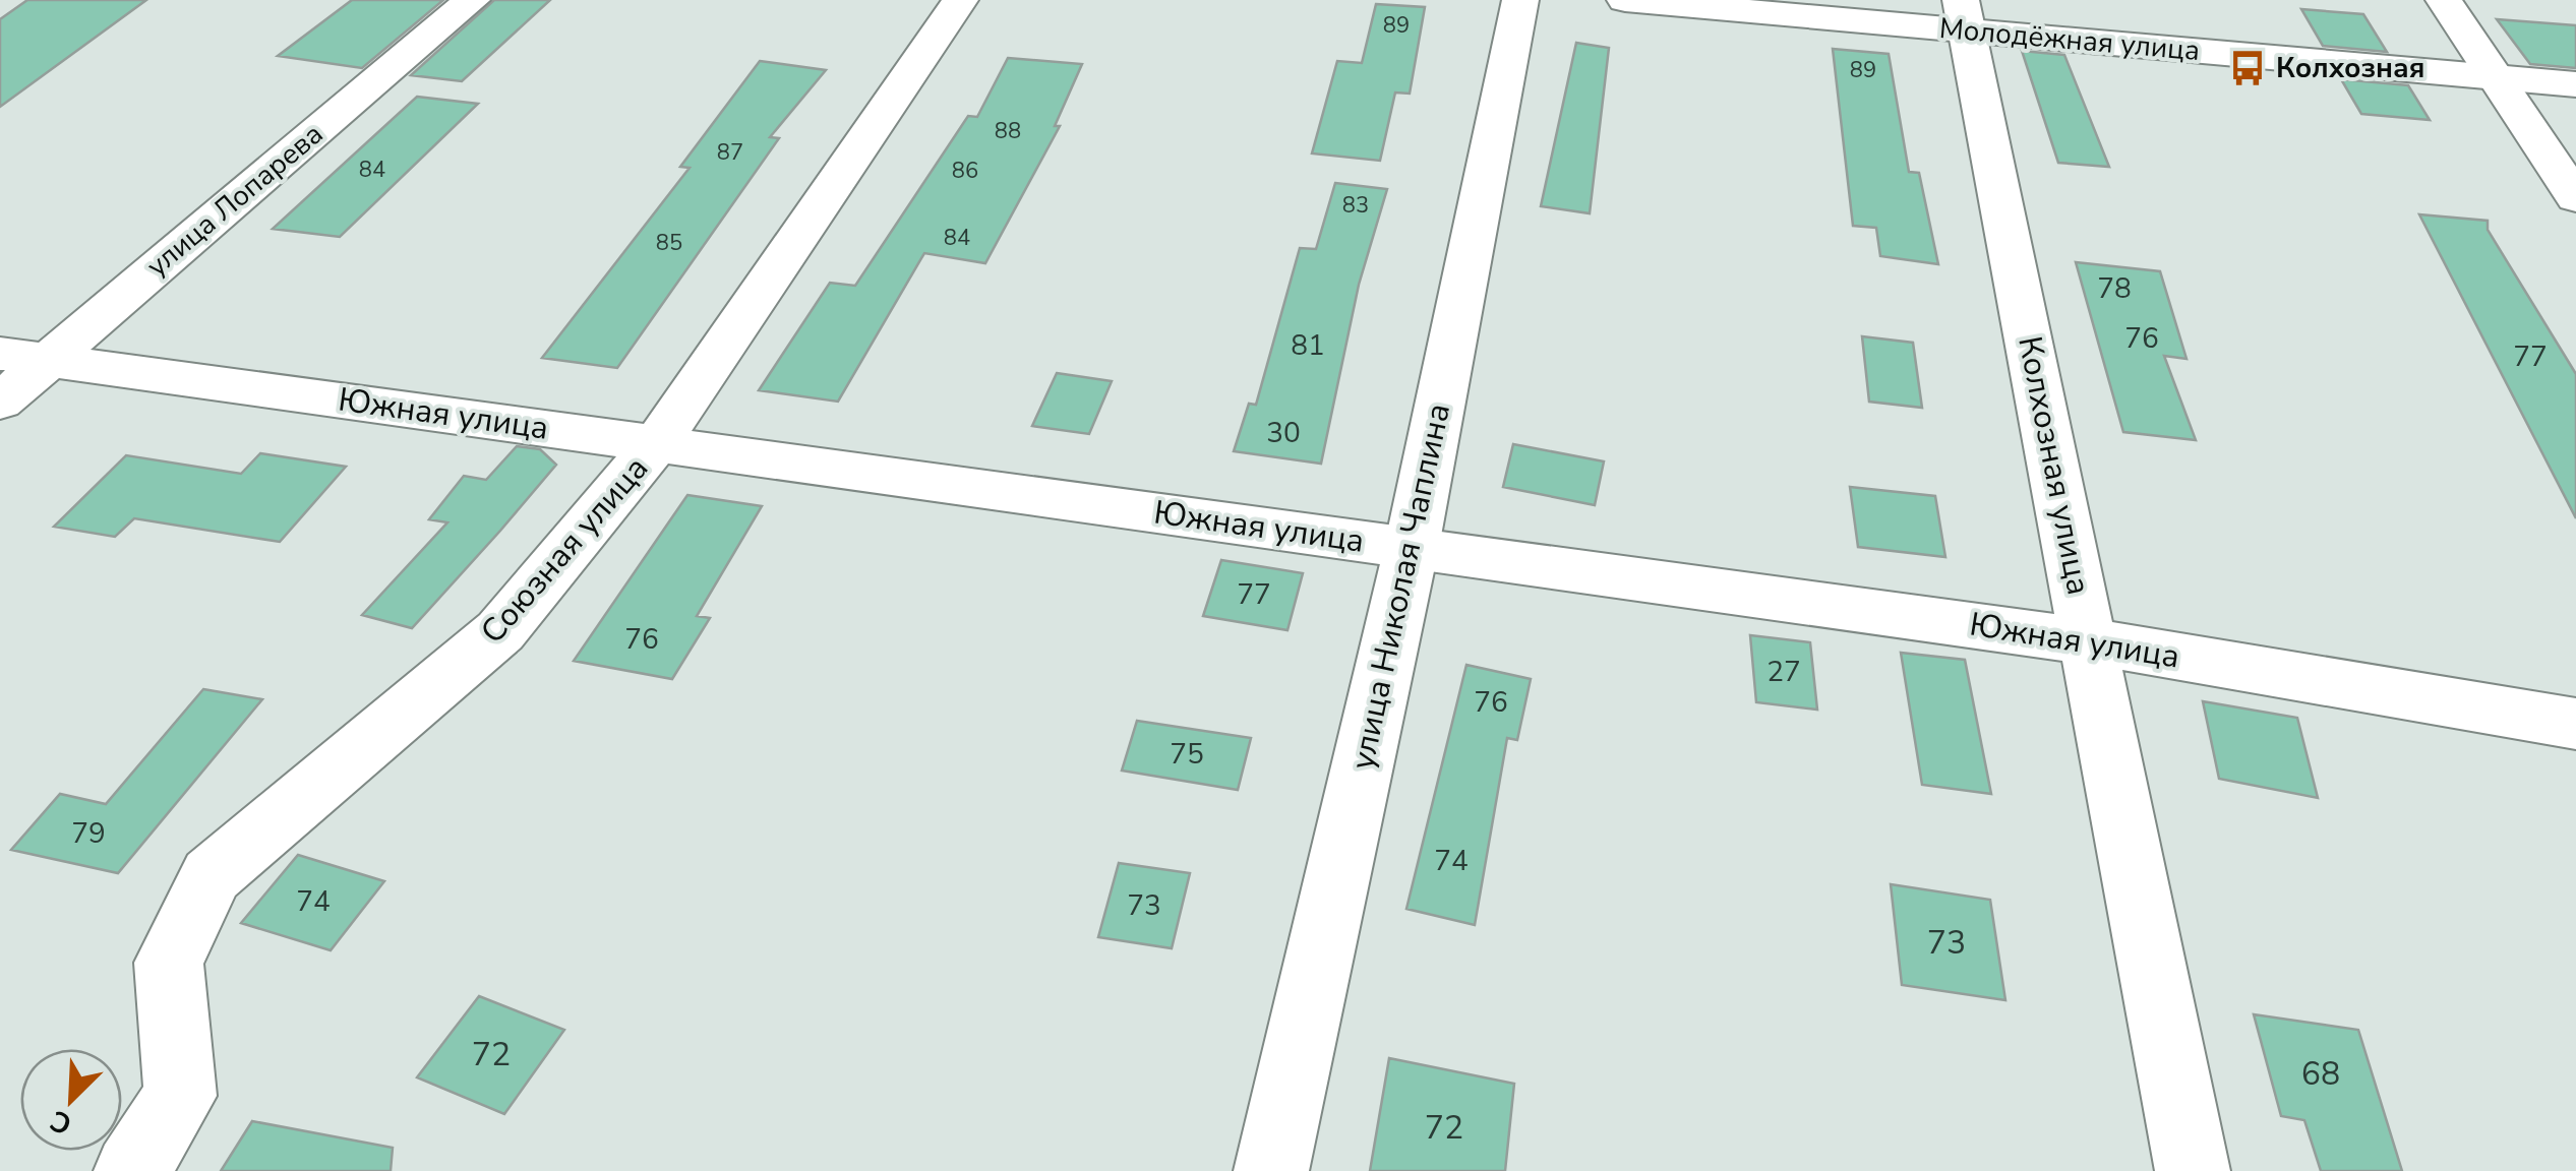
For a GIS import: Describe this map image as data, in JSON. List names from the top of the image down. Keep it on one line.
{"streets":{"street":["Молодёжная улица","улица Лопарева","Южная улица","Колхозная улица","Союзная улица","улица Николая Чаплина"]},"crossings":[["Молодёжная улица","Колхозная улица"],["улица Лопарева","Южная улица"],["Южная улица","Колхозная улица"],["Южная улица","Союзная улица"],["Южная улица","улица Николая Чаплина"]],"places":{"bus stop":["Колхозная"]},"house_numbers":["89","89","88","87","84","86","83","84","85","78","76","81","77","30","77","76","27","76","75","79","74","74","73","73","72","68","72"],"north":"bottom left"}
